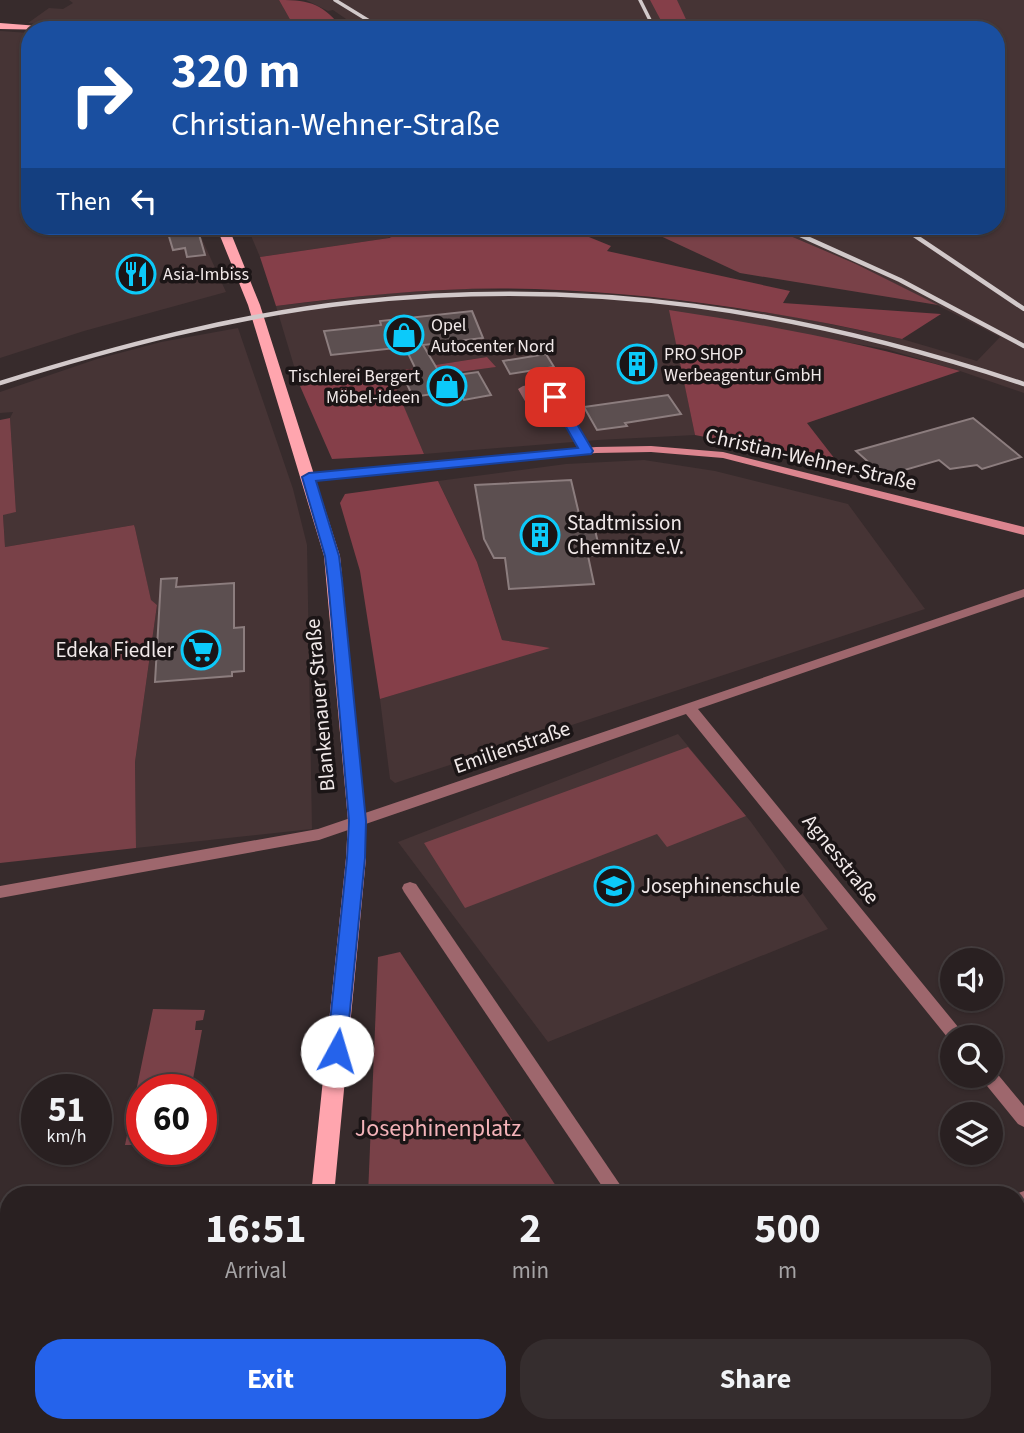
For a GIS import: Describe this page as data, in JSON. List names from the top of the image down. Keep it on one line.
{"streets":{"main road":["Christian-Wehner-Straße","Blankenauer Straße"],"street":["Emilienstraße","Agnesstraße"]},"crossings":[["Christian-Wehner-Straße","Blankenauer Straße"],["Blankenauer Straße","Emilienstraße"],["Emilienstraße","Agnesstraße"]],"parks":["Josephinenplatz"],"places":{"restaurant":["Asia-Imbiss"],"shop":["Opel Autocenter Nord","Tischlerei Bergert Möbel-ideen"],"building":["PRO SHOP Werbeagentur GmbH","Stadtmission Chemnitz e.V."],"supermarket":["Edeka Fiedler"],"school or university":["Josephinenschule"]},"page":{"turn":["320 m","Christian-Wehner-Straße"],"then":"Then","speed":"51 km/h","limit":"60","eta":["16:51","Arrival","2","min","500","m"],"buttons":["Exit","Share"]}}
